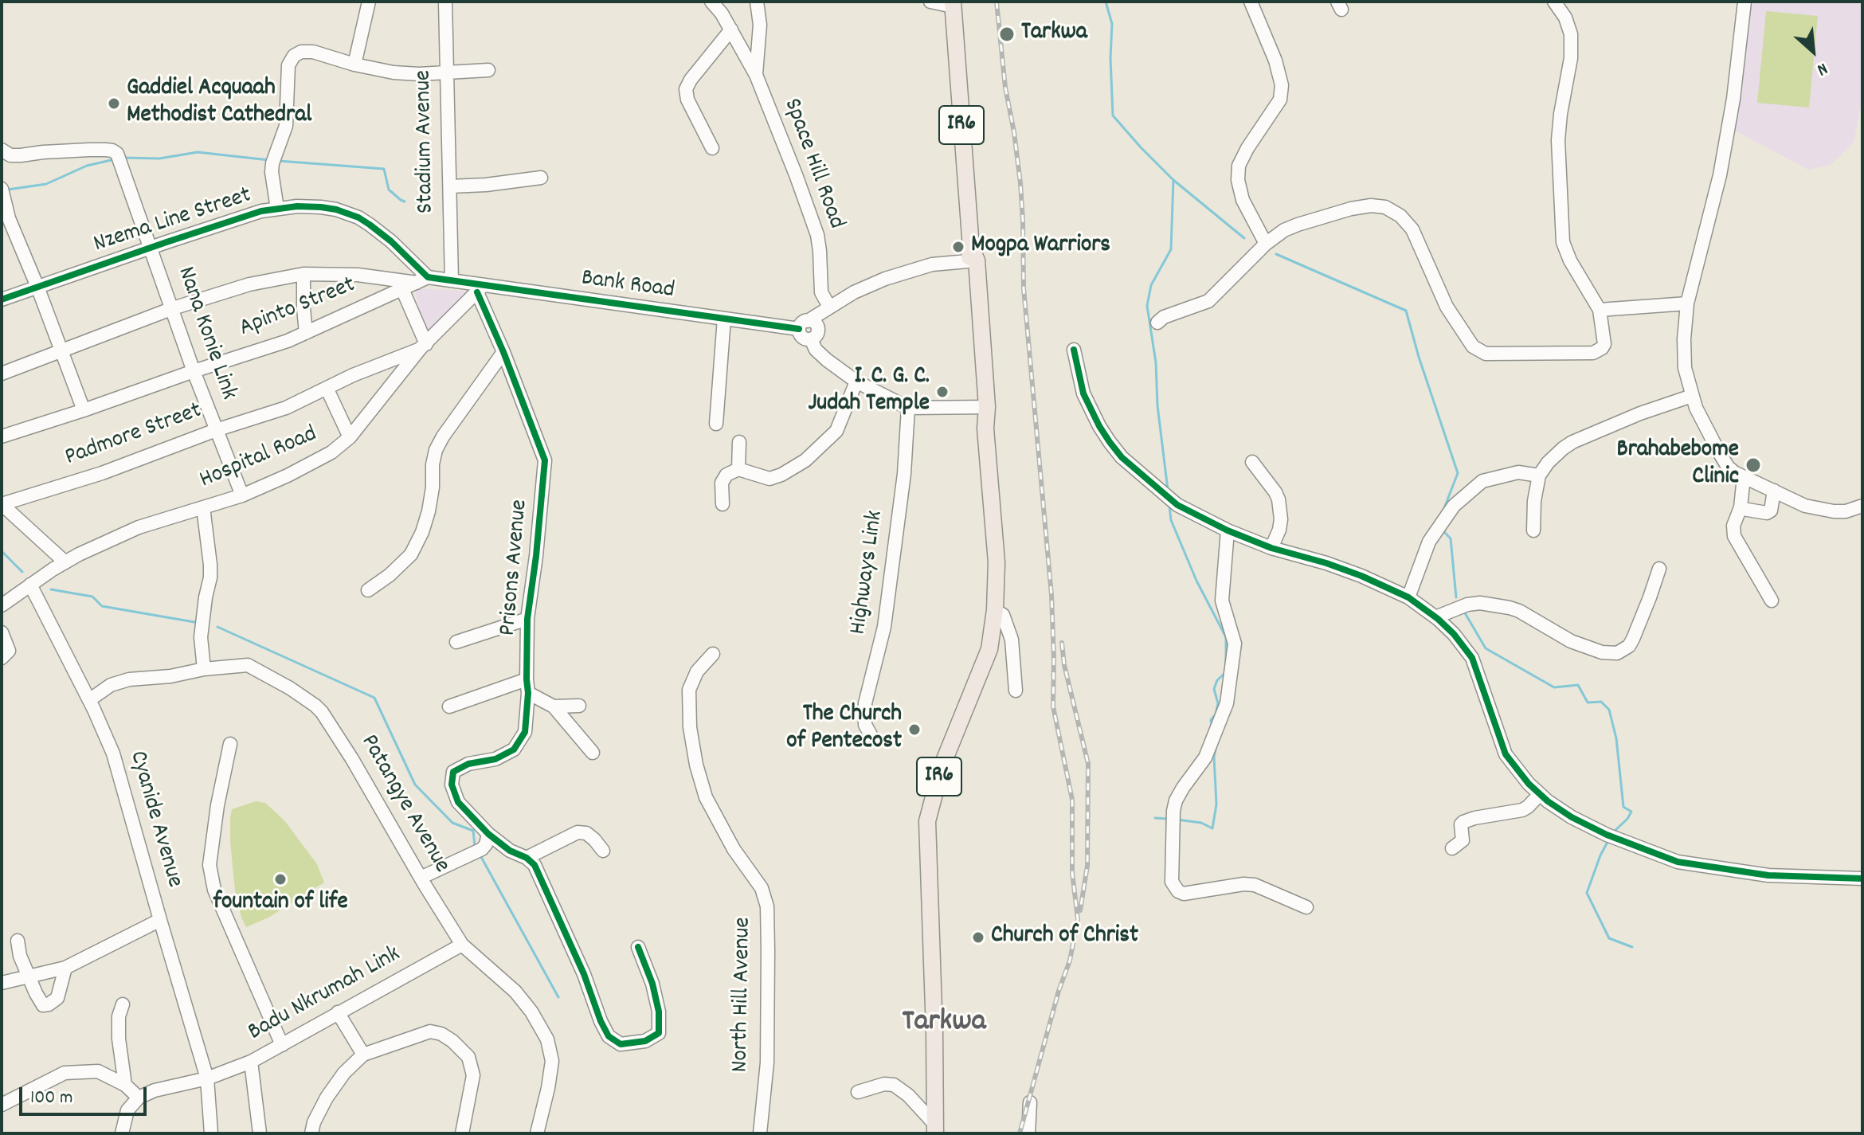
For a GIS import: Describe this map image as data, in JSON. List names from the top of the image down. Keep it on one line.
{"streets":{"main road":["IR6"],"street":["Stadium Avenue","Space Hill Road","Nzema Line Street","Bank Road","Apinto Street","Nana Konie Link","Padmore Street","Hospital Road","Prisons Avenue","Highways Link","Patangye Avenue","Cyanide Avenue","Badu Nkrumah Link","North Hill Avenue"]},"crossings":[["Stadium Avenue","Bank Road"],["Nzema Line Street","Apinto Street"],["Nzema Line Street","Nana Konie Link"],["Bank Road","Hospital Road"],["Bank Road","Prisons Avenue"],["Apinto Street","Nana Konie Link"],["Nana Konie Link","Padmore Street"],["Nana Konie Link","Hospital Road"],["Padmore Street","Hospital Road"],["Hospital Road","Prisons Avenue"],["Hospital Road","Cyanide Avenue"],["Patangye Avenue","Cyanide Avenue"],["Patangye Avenue","Badu Nkrumah Link"],["Cyanide Avenue","Badu Nkrumah Link"]],"districts":["Tarkwa"],"places":["Tarkwa","Gaddiel Acquaah Methodist Cathedral","Mogpa Warriors","I. C. G. C. Judah Temple","Brahabebome Clinic","The Church of Pentecost","fountain of life","Church of Christ"],"scale_bar":"100 m","north":"bottom right"}
